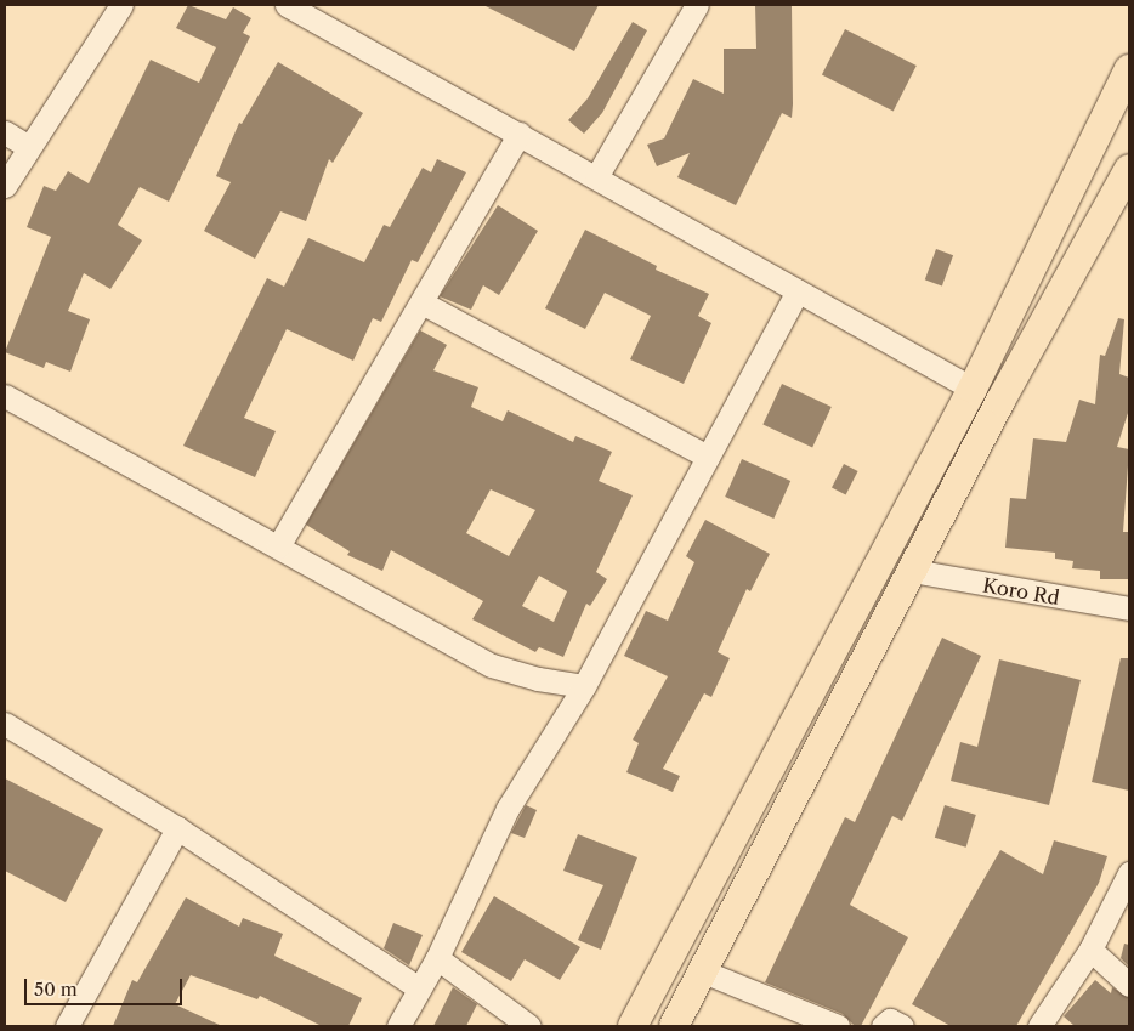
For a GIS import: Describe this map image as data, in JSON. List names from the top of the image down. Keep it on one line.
{"streets":{"street":["Koro Rd"]},"scale_bar":"50 m"}
